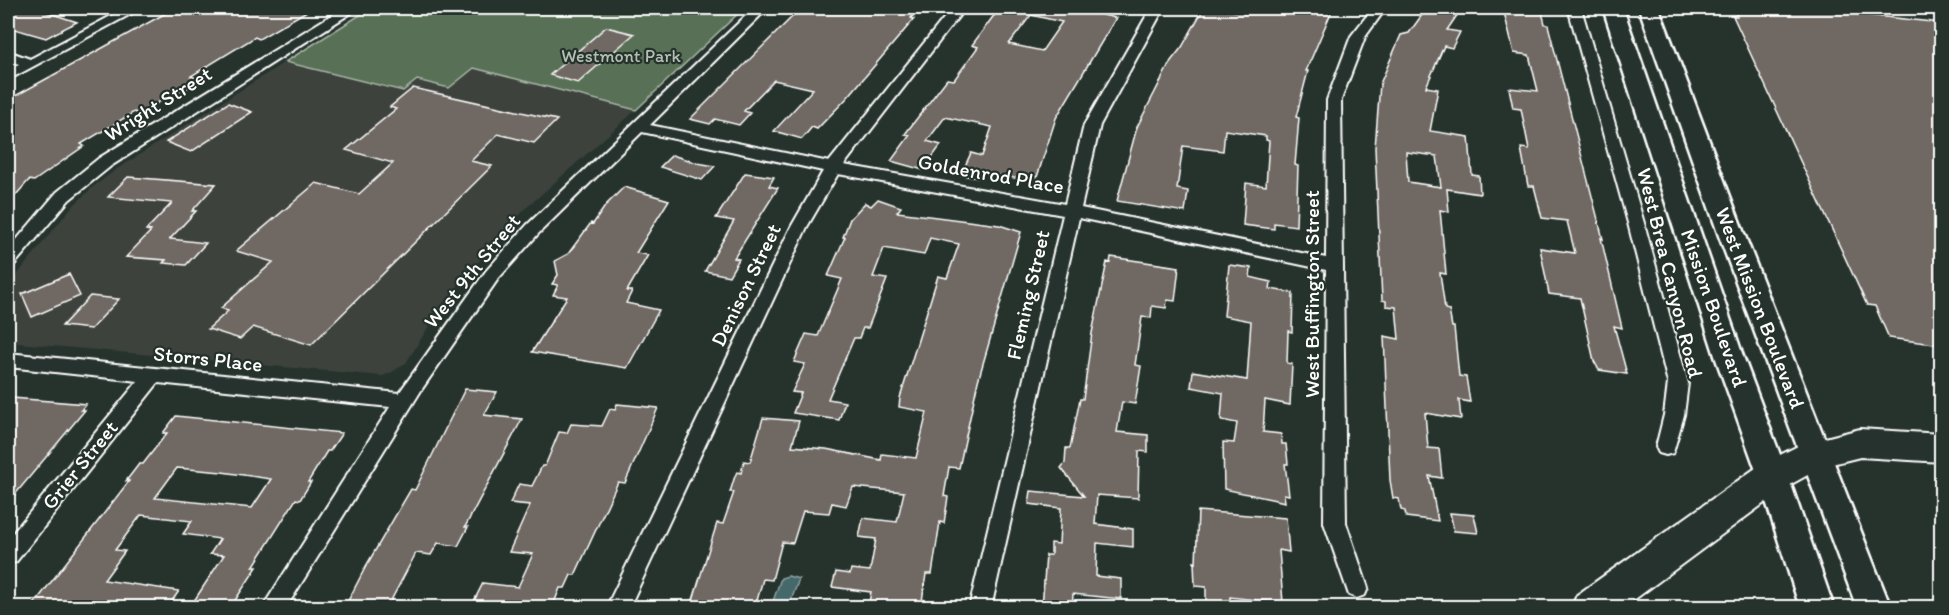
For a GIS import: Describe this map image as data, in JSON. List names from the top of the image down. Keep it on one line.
{"streets":{"main road":["Mission Boulevard","West Mission Boulevard"],"street":["Wright Street","Goldenrod Place","West 9th Street","West Brea Canyon Road","Denison Street","West Buffington Street","Fleming Street","Storrs Place","Grier Street"]},"crossings":[["Goldenrod Place","West 9th Street"],["Goldenrod Place","Denison Street"],["Goldenrod Place","West Buffington Street"],["Goldenrod Place","Fleming Street"],["West 9th Street","Storrs Place"],["Storrs Place","Grier Street"]],"parks":["Westmont Park"]}
